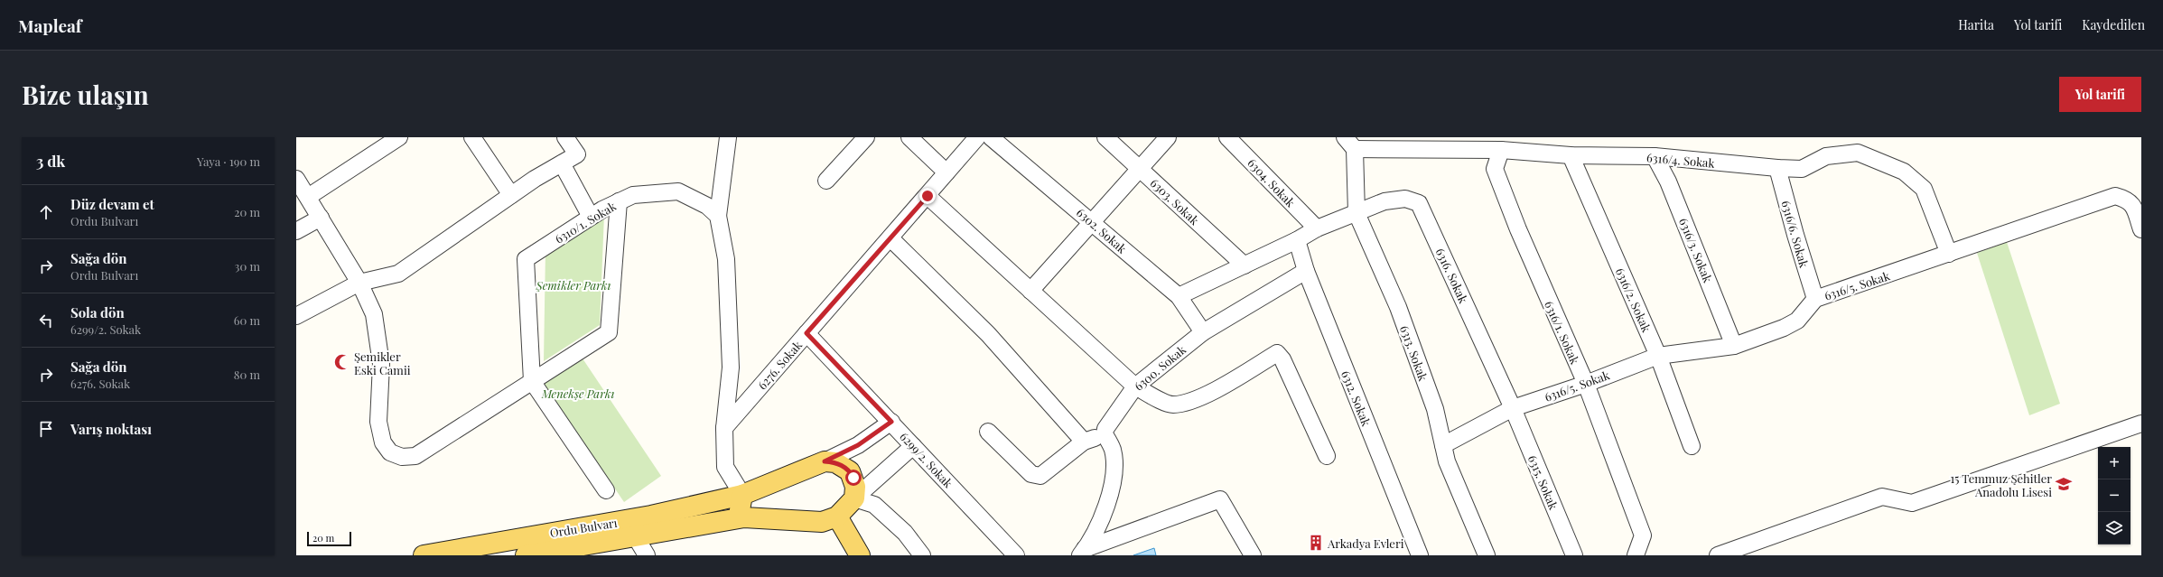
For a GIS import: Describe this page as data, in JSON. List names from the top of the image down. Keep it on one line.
{"streets":{"main road":["Ordu Bulvarı"],"street":["6316/4. Sokak","6304. Sokak","6303. Sokak","6310/1. Sokak","6302. Sokak","6316/6. Sokak","6316/3. Sokak","6316. Sokak","6316/5. Sokak","6316/2. Sokak","6316/1. Sokak","6313. Sokak","6276. Sokak","6300. Sokak","6312. Sokak","6299/2. Sokak","6315. Sokak"]},"crossings":[["6316/4. Sokak","6316/6. Sokak"],["6316/4. Sokak","6316/3. Sokak"],["6316/4. Sokak","6316/5. Sokak"],["6316/4. Sokak","6316/2. Sokak"],["6316/4. Sokak","6316/1. Sokak"],["6316/4. Sokak","6313. Sokak"],["6304. Sokak","6316. Sokak"],["6303. Sokak","6316. Sokak"],["6302. Sokak","6316. Sokak"],["6302. Sokak","6300. Sokak"],["6316/6. Sokak","6316/5. Sokak"],["6316/3. Sokak","6316/5. Sokak"],["6316. Sokak","6316/5. Sokak"],["6316. Sokak","6313. Sokak"],["6316. Sokak","6312. Sokak"],["6316. Sokak","6315. Sokak"],["6316/5. Sokak","6316/2. Sokak"],["6316/5. Sokak","6316/1. Sokak"],["6316/5. Sokak","6313. Sokak"],["6316/5. Sokak","6315. Sokak"],["6276. Sokak","6299/2. Sokak"],["6300. Sokak","6312. Sokak"],["6299/2. Sokak","Ordu Bulvarı"]],"parks":["Şemikler Parkı","Menekşe Parkı"],"places":{"mosque":["Şemikler Eski Camii"],"school or university":["15 Temmuz Şehitler Anadolu Lisesi"],"building":["Arkadya Evleri"]},"scale_bar":"20 m","page":{"header":"Mapleaf","nav":["Harita","Yol tarifi","Kaydedilen"],"buttons":"Yol tarifi","title":"Bize ulaşın","heading":["3 dk","Yaya · 190 m"],"list":[["Düz devam et","Ordu Bulvarı","20 m"],["Sağa dön","Ordu Bulvarı","30 m"],["Sola dön","6299/2. Sokak","60 m"],["Sağa dön","6276. Sokak","80 m"],"Varış noktası"],"map_buttons":["+","−"],"scale":"20 m"}}
